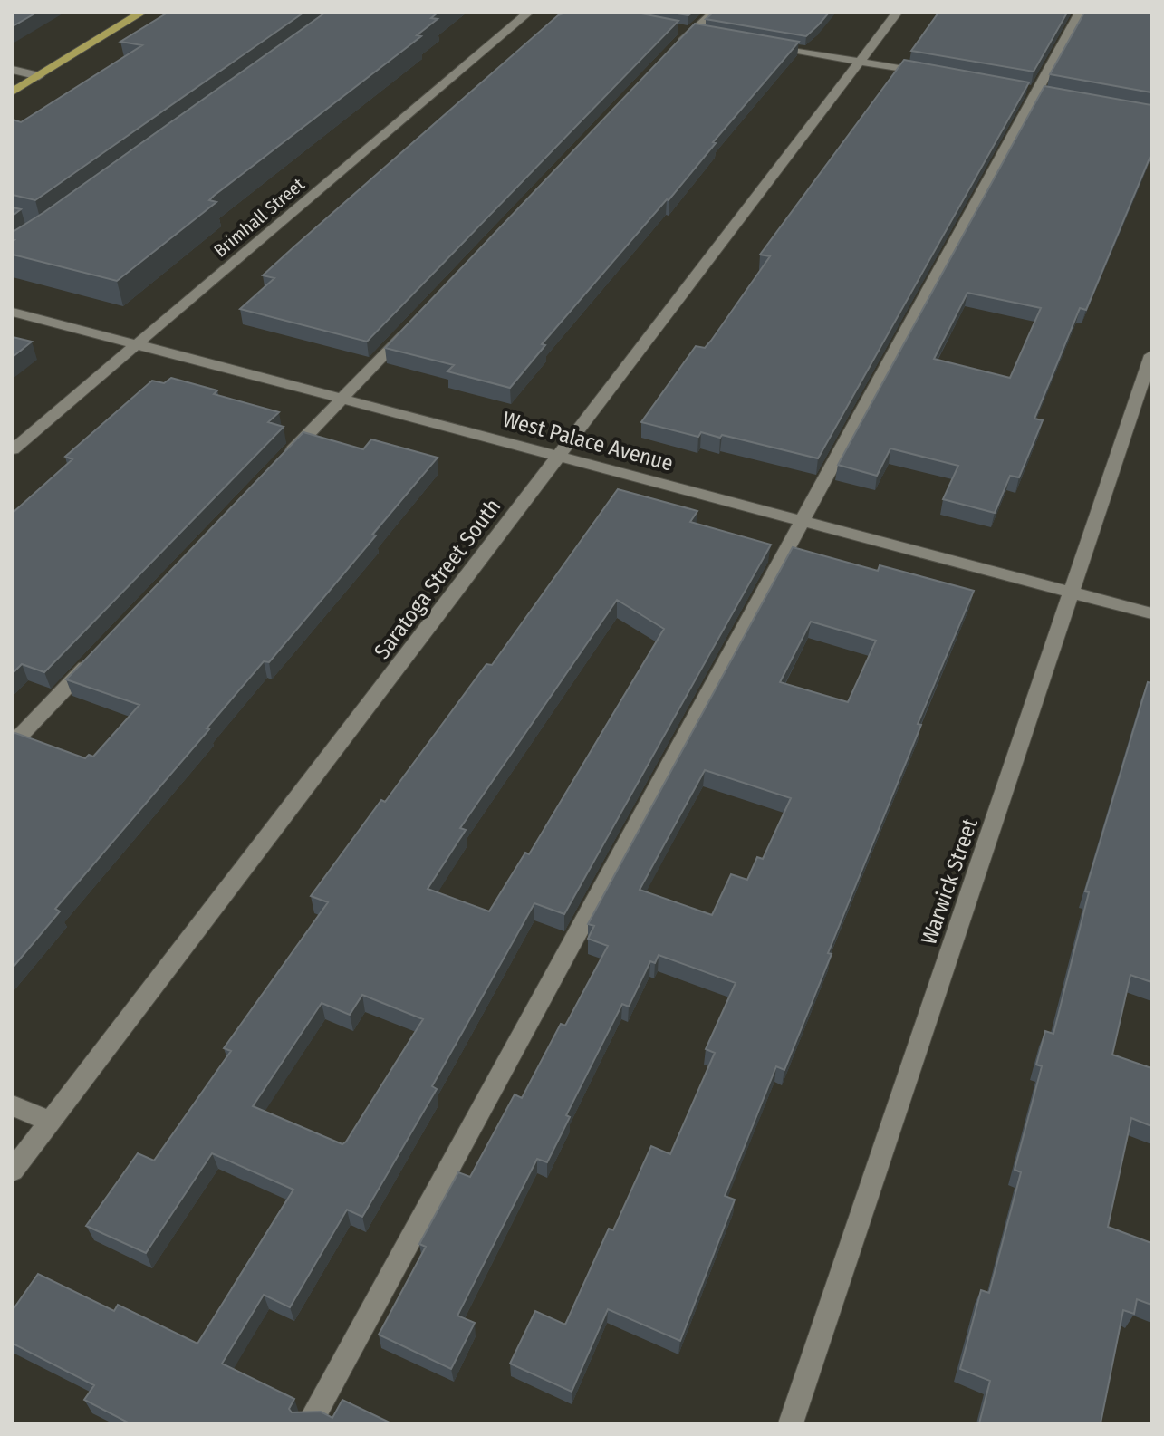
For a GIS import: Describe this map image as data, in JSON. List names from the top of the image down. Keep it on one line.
{"streets":{"street":["Brimhall Street","West Palace Avenue","Saratoga Street South","Warwick Street"]},"crossings":[["Brimhall Street","West Palace Avenue"],["West Palace Avenue","Saratoga Street South"],["West Palace Avenue","Warwick Street"]]}
